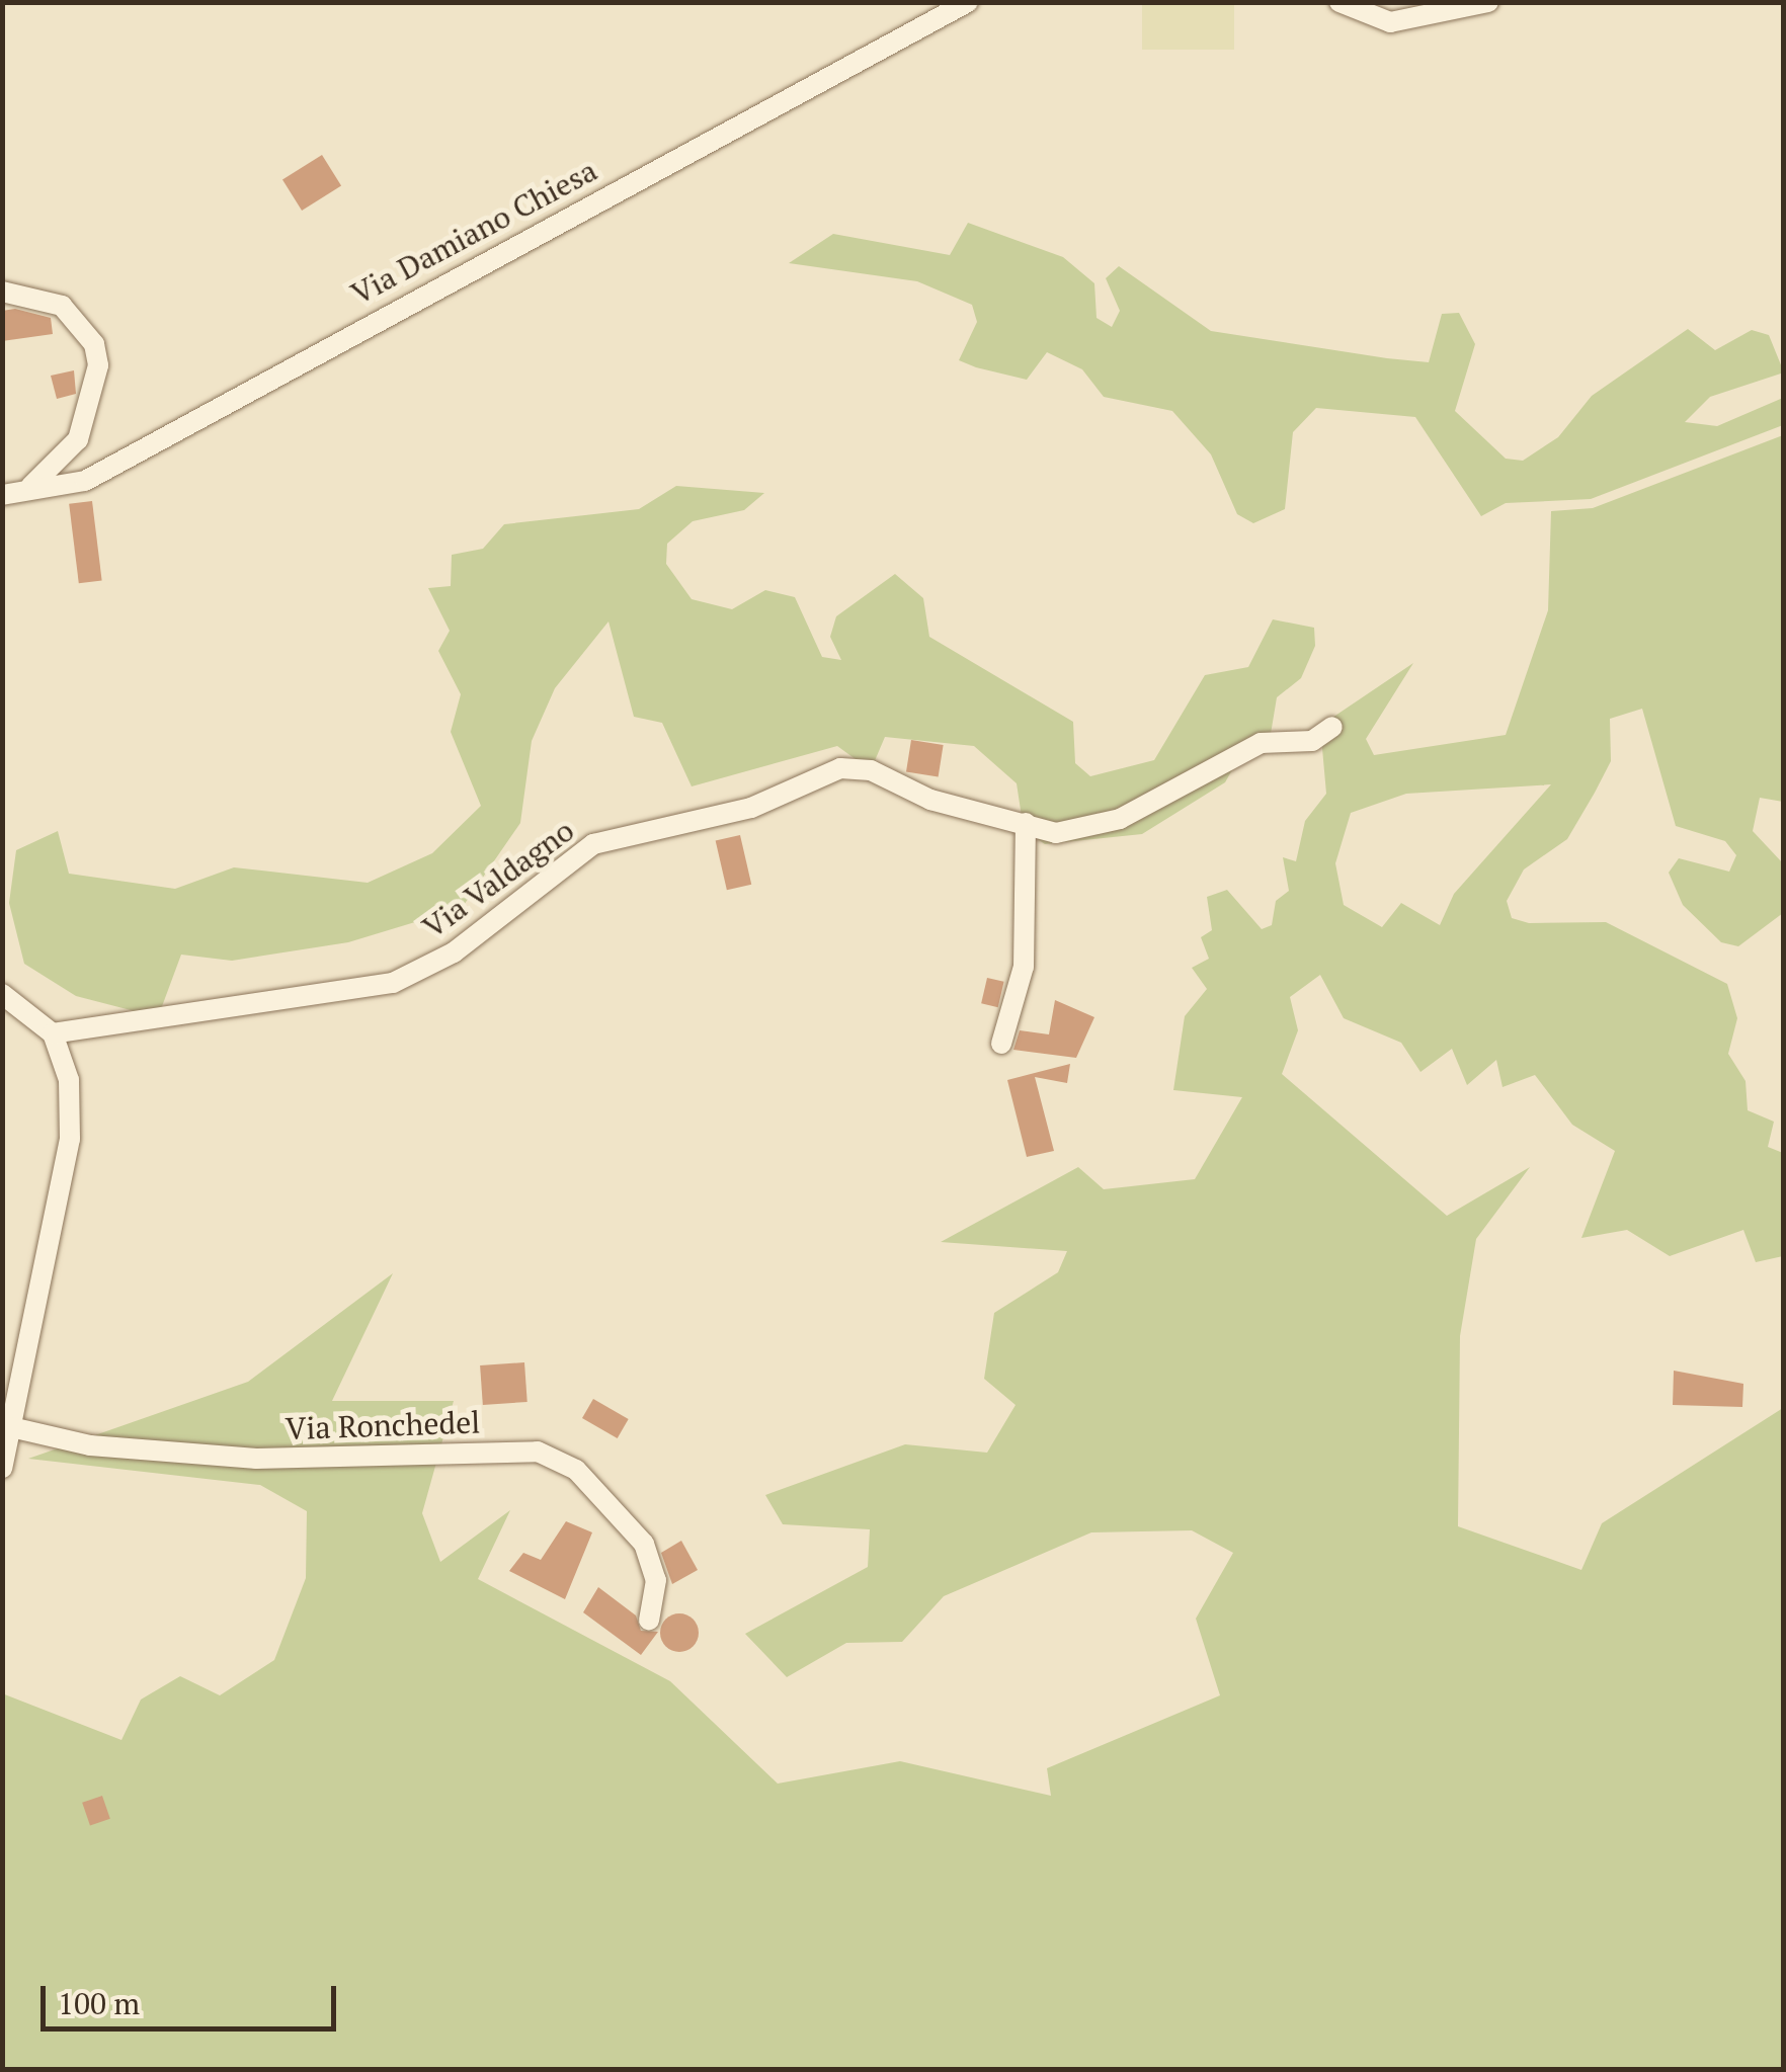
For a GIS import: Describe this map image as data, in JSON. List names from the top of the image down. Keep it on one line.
{"streets":{"street":["Via Damiano Chiesa","Via Valdagno","Via Ronchedel"]},"scale_bar":"100 m"}
